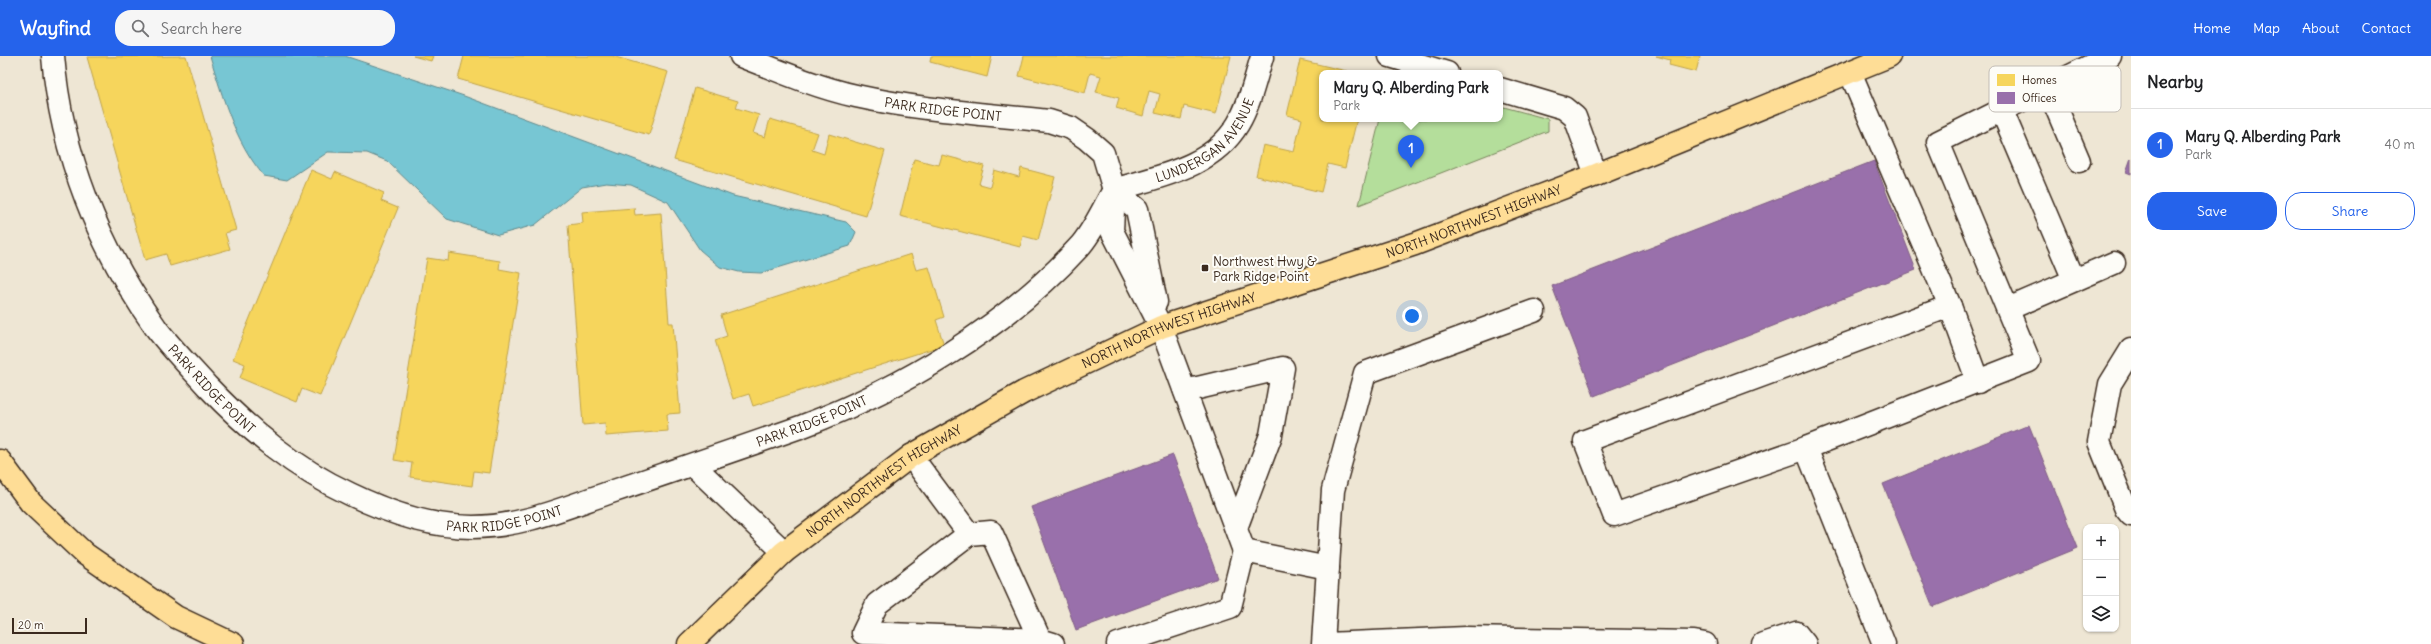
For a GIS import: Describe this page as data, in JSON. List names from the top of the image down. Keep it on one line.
{"streets":{"main road":["NORTH NORTHWEST HIGHWAY"],"street":["PARK RIDGE POINT","LUNDERGAN AVENUE"]},"crossings":[["PARK RIDGE POINT","LUNDERGAN AVENUE"],["PARK RIDGE POINT","NORTH NORTHWEST HIGHWAY"]],"places":{"transit":["Northwest Hwy & Park Ridge Point"]},"legend":["Homes","Offices"],"scale_bar":"20 m","page":{"header":"Wayfind","search":"Search here","nav":["Home","Map","About","Contact"],"heading":"Nearby","popup":["Mary Q. Alberding Park","Park"],"list":[{"mark":"1","name":"Mary Q. Alberding Park","note":"Park","value":"40 m"}],"pins":"1","buttons":["Save","Share"],"map_buttons":["+","−"],"scale":"20 m"}}
